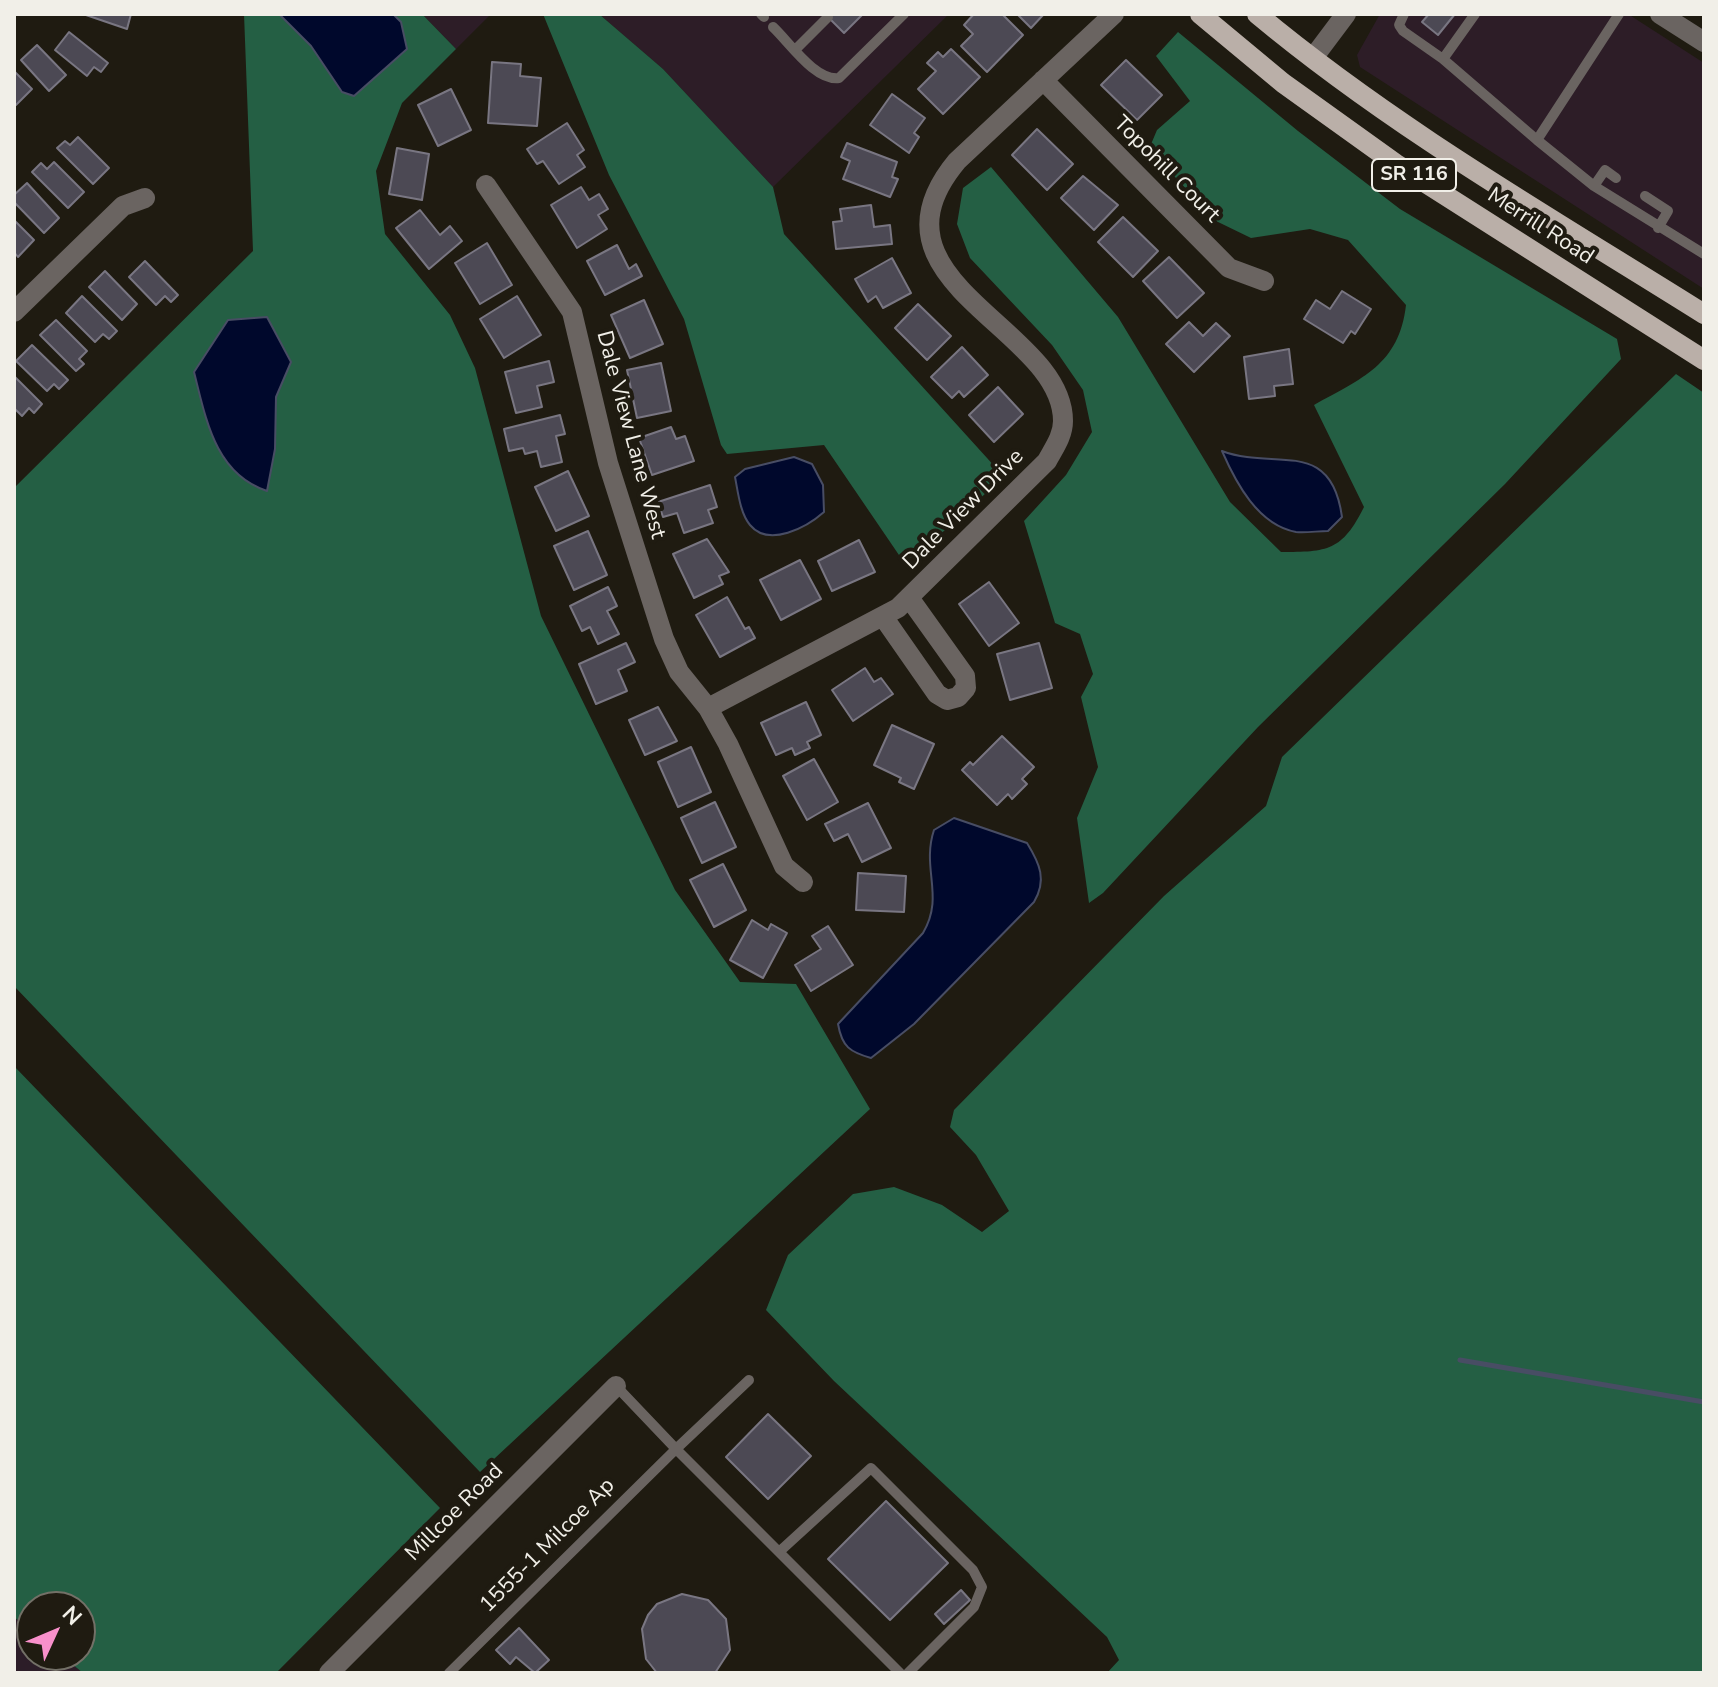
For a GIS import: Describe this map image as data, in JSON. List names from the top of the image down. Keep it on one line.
{"streets":{"main road":["SR 116","Merrill Road"],"street":["Topohill Court","Dale View Lane West","Dale View Drive","Millcoe Road"],"lane":["1555-1 Milcoe Ap"]},"crossings":[["Topohill Court","Dale View Drive"],["Dale View Lane West","Dale View Drive"]],"north":"top right"}
